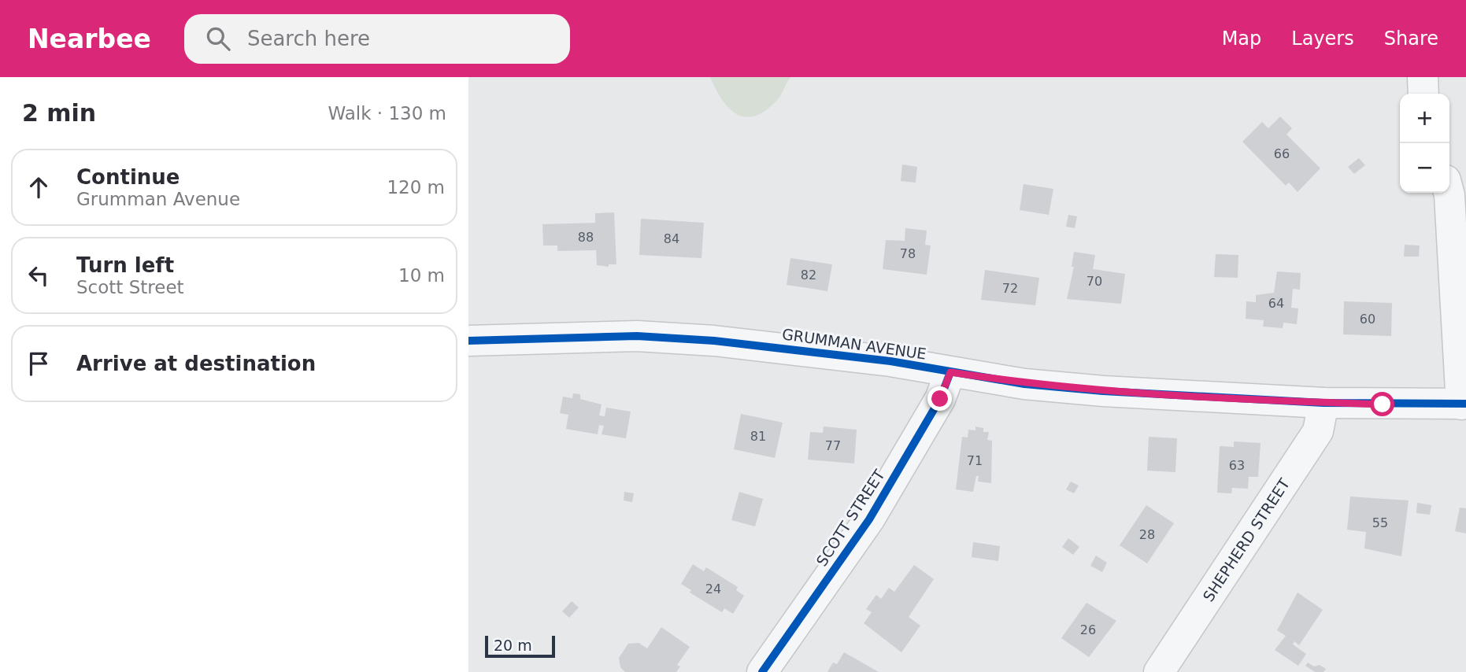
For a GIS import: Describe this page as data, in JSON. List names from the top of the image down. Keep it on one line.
{"streets":{"street":["GRUMMAN AVENUE","SCOTT STREET","SHEPHERD STREET"]},"crossings":[["GRUMMAN AVENUE","SCOTT STREET"],["GRUMMAN AVENUE","SHEPHERD STREET"]],"house_numbers":["66","88","84","78","82","70","72","64","60","81","77","71","63","55","28","24","26"],"scale_bar":"20 m","page":{"header":"Nearbee","search":"Search here","nav":["Map","Layers","Share"],"heading":["2 min","Walk · 130 m"],"map_buttons":["+","−"],"list":[["Continue","Grumman Avenue","120 m"],["Turn left","Scott Street","10 m"],"Arrive at destination"],"scale":"20 m"}}
